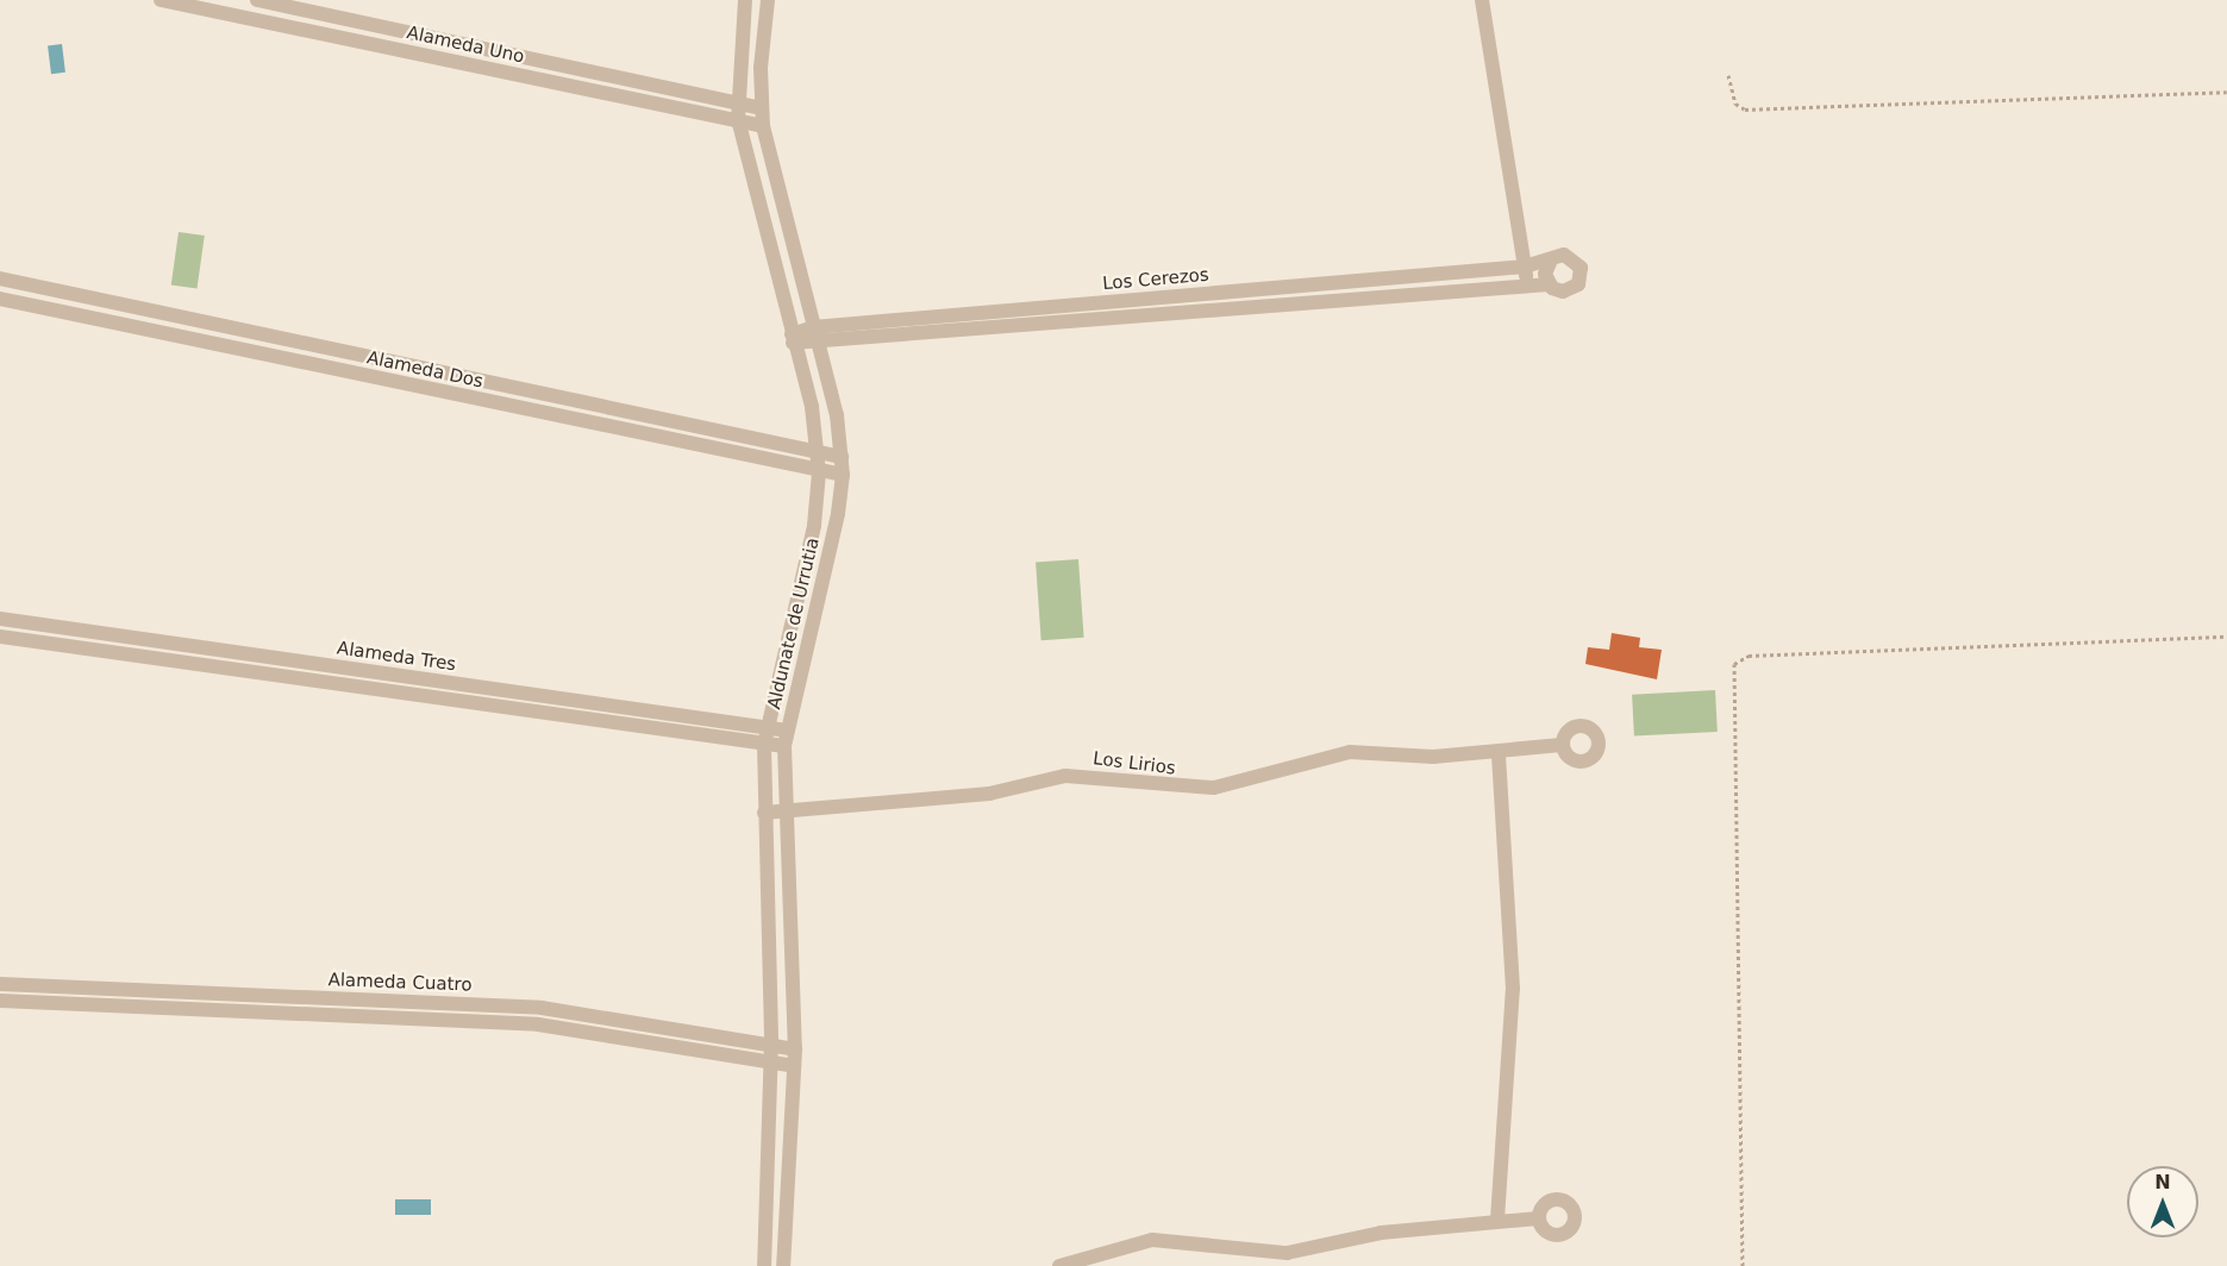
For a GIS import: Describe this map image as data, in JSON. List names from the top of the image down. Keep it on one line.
{"streets":{"street":["Alameda Uno","Los Cerezos","Alameda Dos","Aldunate de Urrutia","Alameda Tres","Los Lirios","Alameda Cuatro"]},"crossings":[["Alameda Uno","Aldunate de Urrutia"],["Los Cerezos","Aldunate de Urrutia"],["Alameda Dos","Aldunate de Urrutia"],["Aldunate de Urrutia","Alameda Tres"],["Aldunate de Urrutia","Los Lirios"],["Aldunate de Urrutia","Alameda Cuatro"]],"north":"top"}
